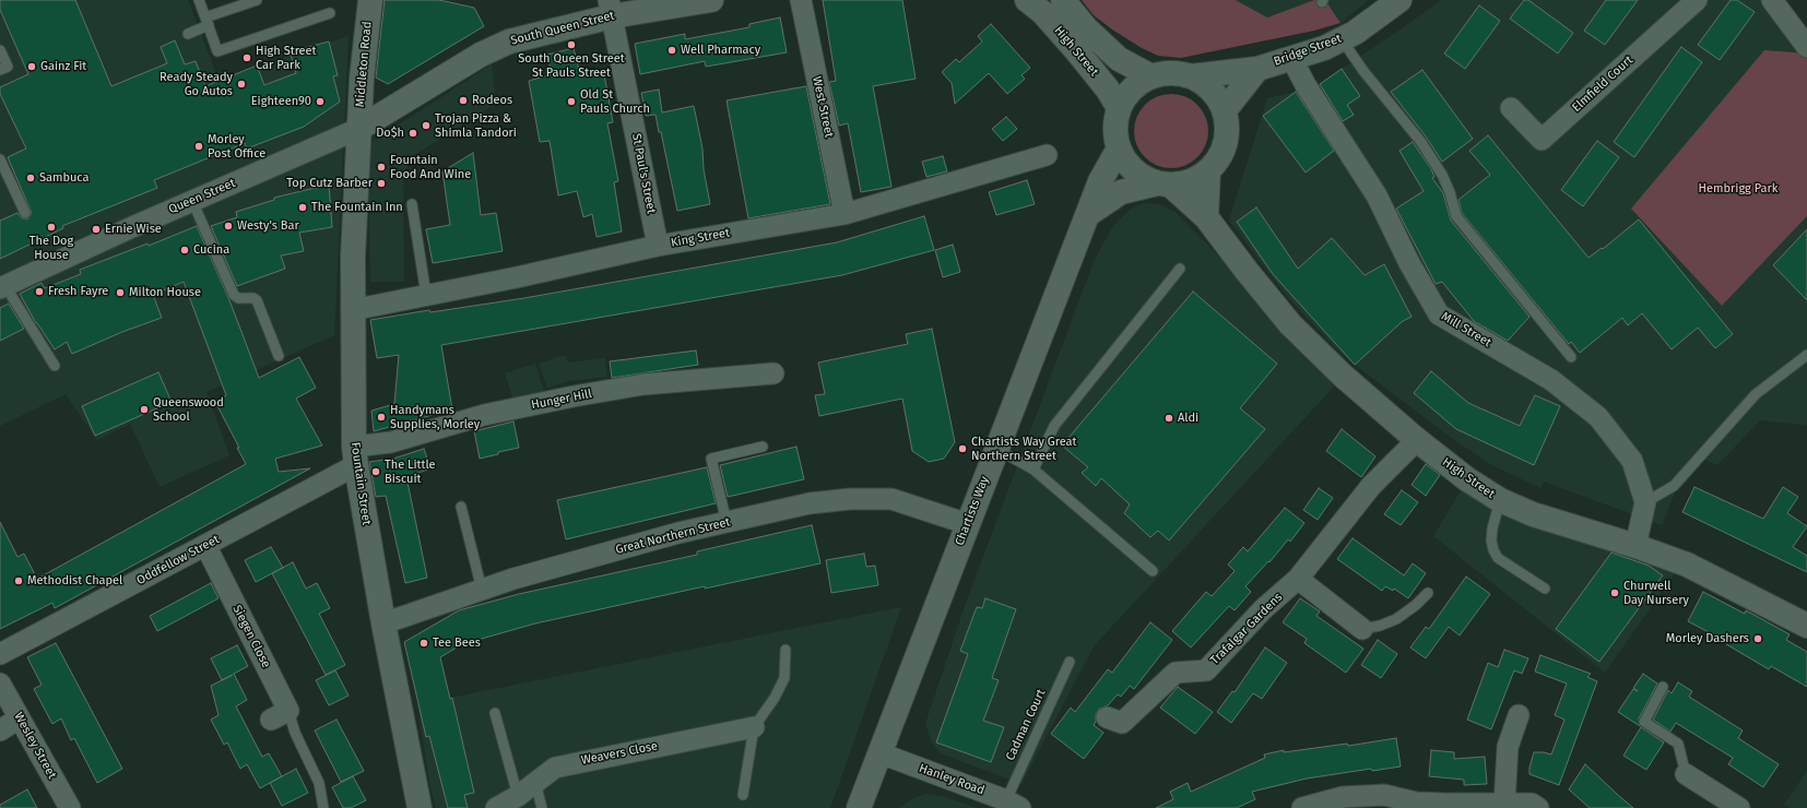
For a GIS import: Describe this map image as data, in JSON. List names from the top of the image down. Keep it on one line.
{"streets":{"main road":["South Queen Street","Bridge Street","High Street","Middleton Road","Fountain Street","Chartists Way"],"street":["Elmfield Court","West Street","St Paul's Street","Queen Street","King Street","Mill Street","Hunger Hill","Great Northern Street","Oddfellow Street","Trafalgar Gardens","Siegen Close","Wesley Street","Weavers Close","Hanley Road"],"lane":["Cadman Court"]},"crossings":[["South Queen Street","Middleton Road"],["South Queen Street","St Paul's Street"],["South Queen Street","Queen Street"],["South Queen Street","Fountain Street"],["Bridge Street","High Street"],["Bridge Street","Mill Street"],["Bridge Street","Chartists Way"],["High Street","Chartists Way"],["High Street","Trafalgar Gardens"],["Middleton Road","Queen Street"],["Middleton Road","Fountain Street"],["West Street","King Street"],["St Paul's Street","King Street"],["Queen Street","Fountain Street"],["King Street","Fountain Street"],["Hunger Hill","Fountain Street"],["Hunger Hill","Oddfellow Street"],["Fountain Street","Great Northern Street"],["Fountain Street","Oddfellow Street"],["Chartists Way","Great Northern Street"],["Chartists Way","Hanley Road"],["Oddfellow Street","Siegen Close"],["Cadman Court","Hanley Road"]],"parks":["Hembrigg Park"],"places":["South Queen Street St Pauls Street","Well Pharmacy","High Street Car Park","Gainz Fit","Ready Steady Go Autos","Rodeos","Eighteen90","Old St Pauls Church","Trojan Pizza & Shimla Tandori","Do$h","Morley Post Office","Fountain Food And Wine","Sambuca","Top Cutz Barber","The Fountain Inn","Westy's Bar","The Dog House","Ernie Wise","Cucina","Fresh Fayre","Milton House","Queenswood School","Handymans Supplies, Morley","Aldi","Chartists Way Great Northern Street","The Little Biscuit","Methodist Chapel","Churwell Day Nursery","Morley Dashers","Tee Bees"]}
